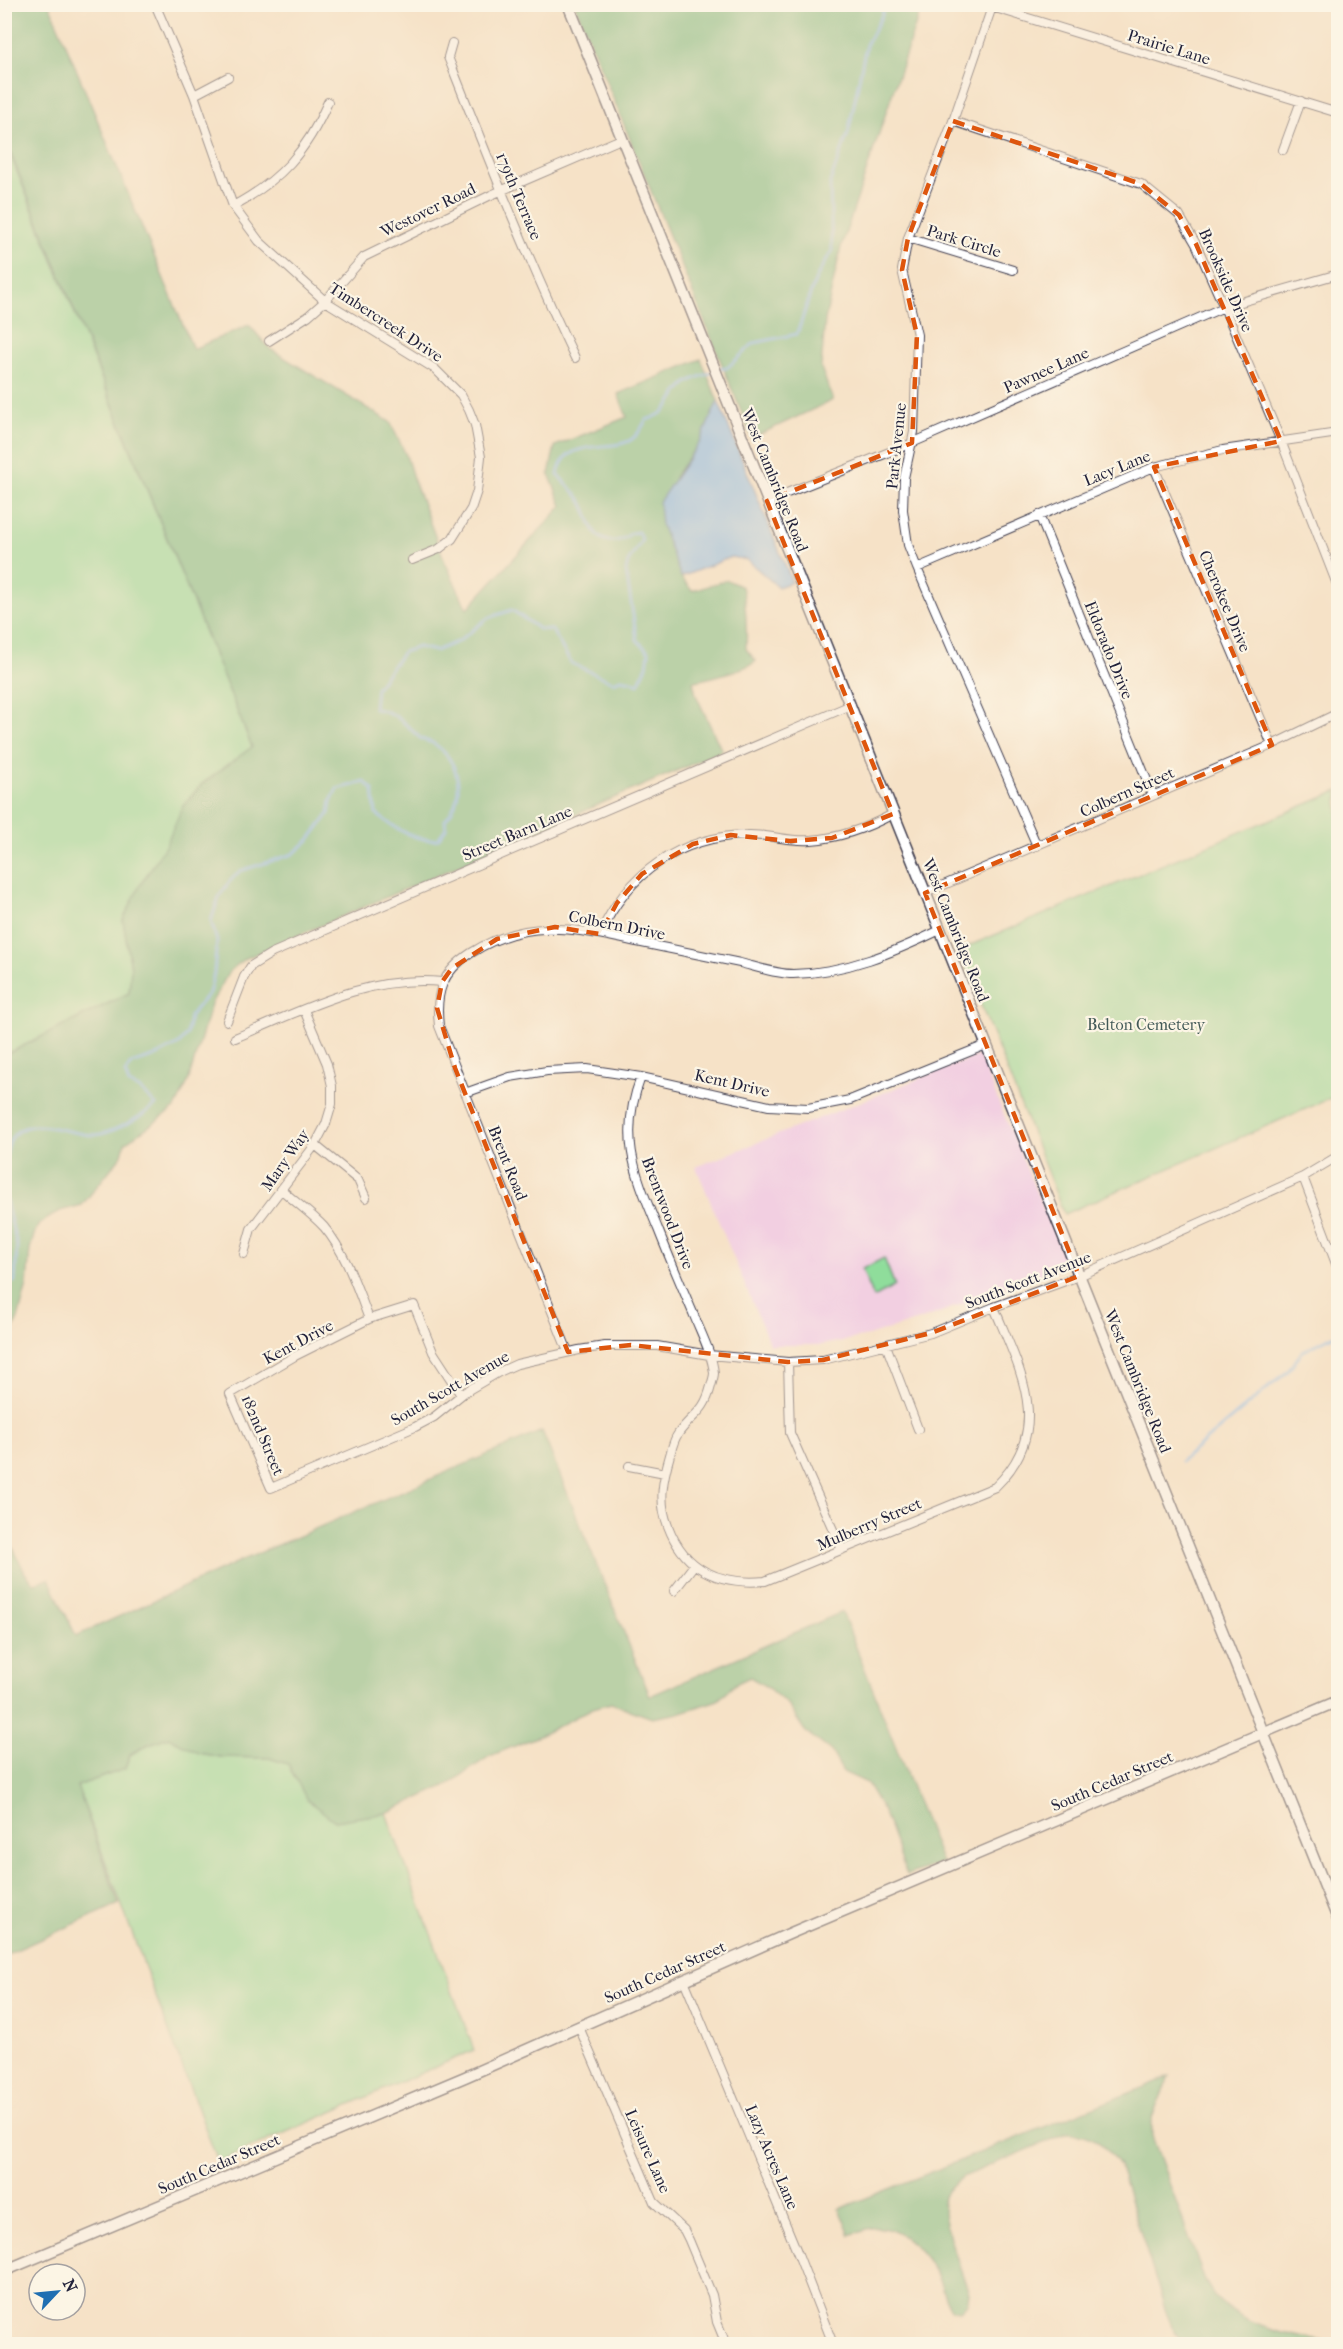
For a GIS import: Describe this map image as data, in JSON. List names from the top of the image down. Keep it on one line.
{"streets":{"street":["Prairie Lane","179th Terrace","Westover Road","Park Circle","Brookside Drive","Timbercreek Drive","Pawnee Lane","Park Avenue","Lacy Lane","West Cambridge Road","Cherokee Drive","Eldorado Drive","Colbern Street","Street Barn Lane","Colbern Drive","Kent Drive","Mary Way","Brent Road","Brentwood Drive","South Scott Avenue","182nd Street","Mulberry Street","South Cedar Street","Leisure Lane","Lazy Acres Lane"]},"crossings":[["Prairie Lane","Park Avenue"],["179th Terrace","Westover Road"],["Westover Road","Timbercreek Drive"],["Westover Road","West Cambridge Road"],["Park Circle","Park Avenue"],["Brookside Drive","Pawnee Lane"],["Brookside Drive","Park Avenue"],["Brookside Drive","Lacy Lane"],["Pawnee Lane","Park Avenue"],["Pawnee Lane","West Cambridge Road"],["Park Avenue","Lacy Lane"],["Park Avenue","Colbern Street"],["Lacy Lane","Cherokee Drive"],["Lacy Lane","Eldorado Drive"],["West Cambridge Road","Colbern Street"],["West Cambridge Road","Street Barn Lane"],["West Cambridge Road","Colbern Drive"],["West Cambridge Road","Kent Drive"],["West Cambridge Road","South Scott Avenue"],["West Cambridge Road","South Cedar Street"],["Cherokee Drive","Colbern Street"],["Eldorado Drive","Colbern Street"],["Colbern Drive","Brent Road"],["Kent Drive","Brent Road"],["Kent Drive","Brentwood Drive"],["Kent Drive","South Scott Avenue"],["Kent Drive","182nd Street"],["Brent Road","South Scott Avenue"],["Brentwood Drive","South Scott Avenue"],["Brentwood Drive","Mulberry Street"],["South Scott Avenue","182nd Street"],["South Scott Avenue","Mulberry Street"],["South Cedar Street","Leisure Lane"],["South Cedar Street","Lazy Acres Lane"]],"parks":["Belton Cemetery"],"north":"top right"}
